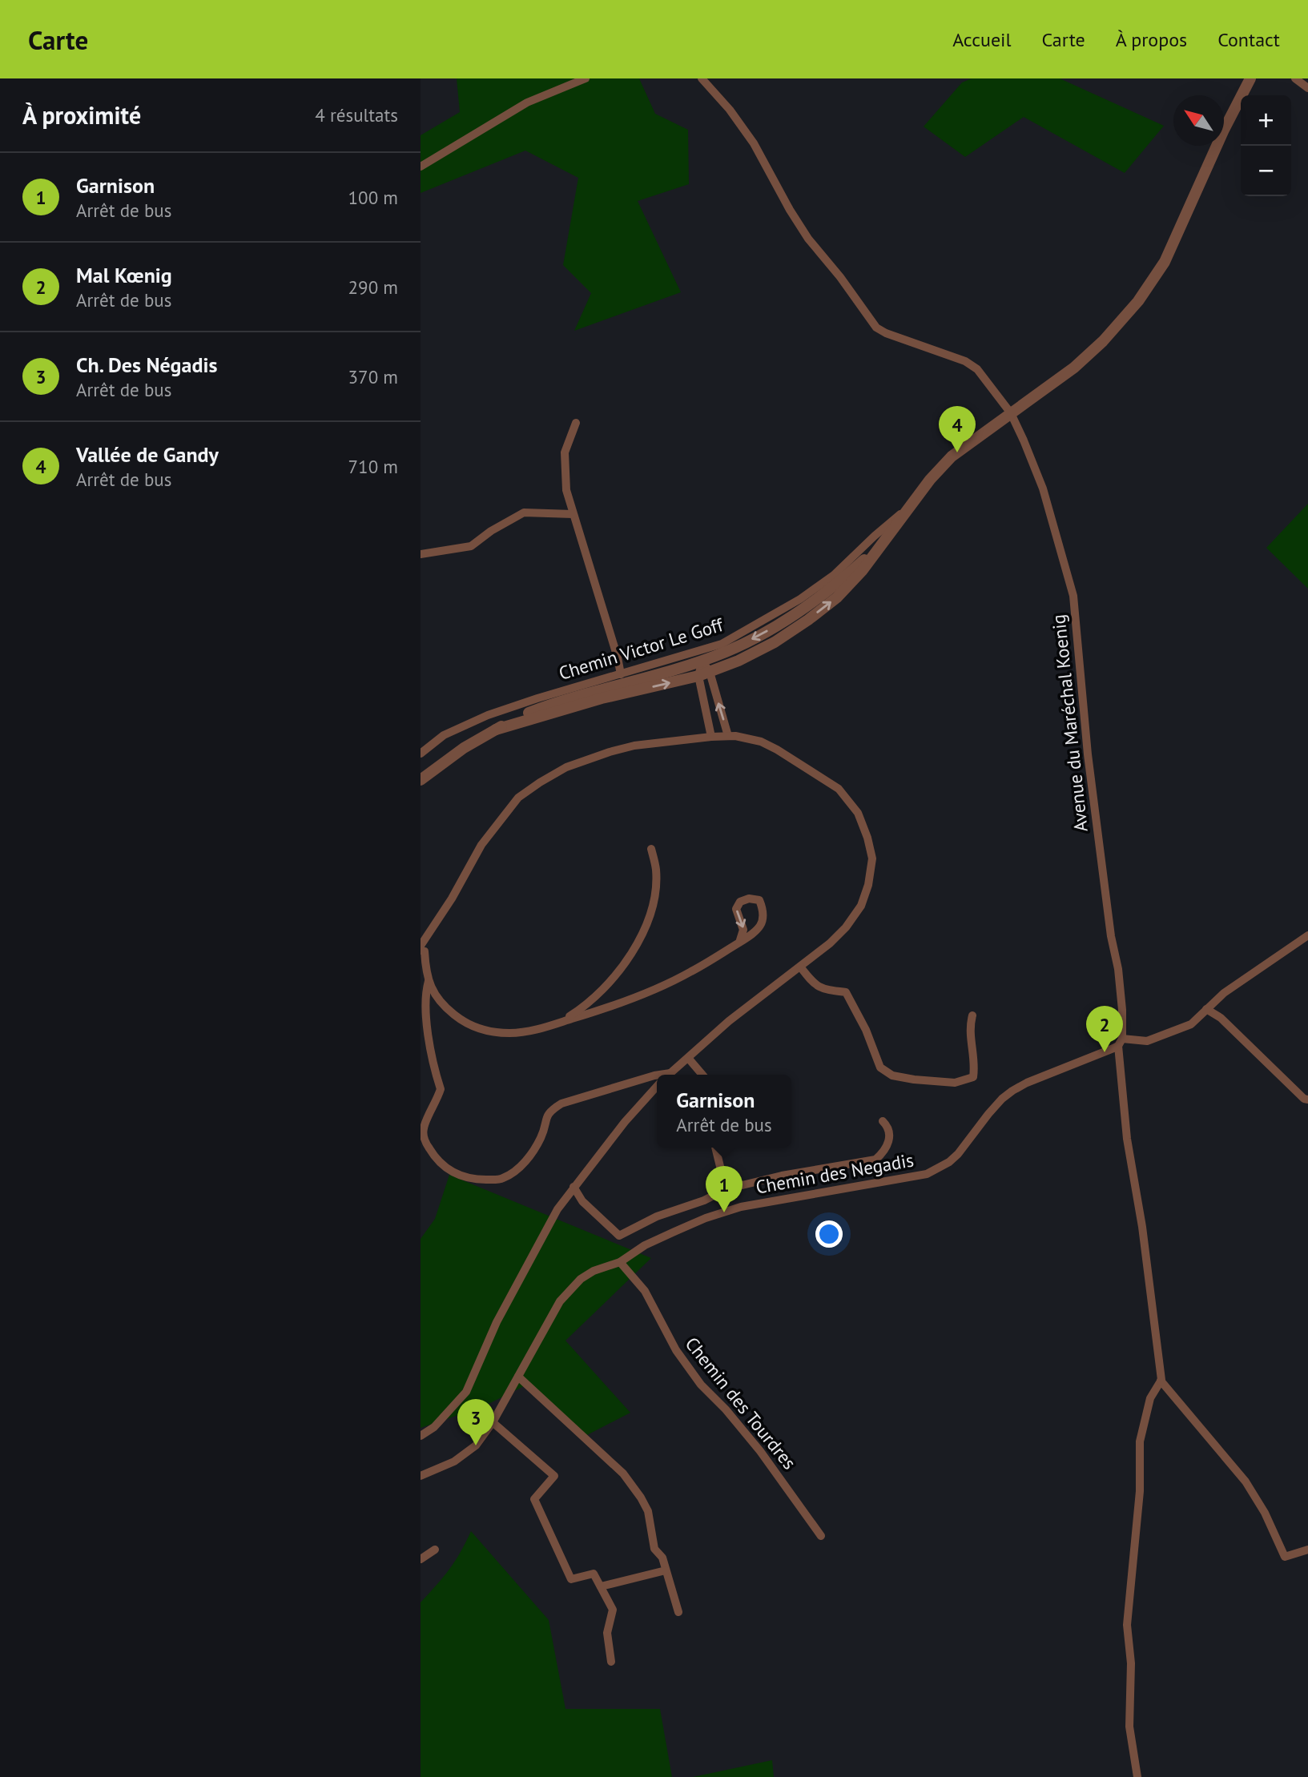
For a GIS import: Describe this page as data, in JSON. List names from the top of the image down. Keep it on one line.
{"streets":{"street":["Chemin Victor Le Goff","Avenue du Maréchal Koenig","Chemin des Negadis","Chemin des Tourdres"]},"crossings":[["Avenue du Maréchal Koenig","Chemin des Negadis"],["Chemin des Negadis","Chemin des Tourdres"]],"north":"top left","page":{"header":"Carte","nav":["Accueil","Carte","À propos","Contact"],"heading":["À proximité","4 résultats"],"map_buttons":["+","−"],"list":[{"mark":"1","name":"Garnison","note":"Arrêt de bus","value":"100 m"},{"mark":"2","name":"Mal Kœnig","note":"Arrêt de bus","value":"290 m"},{"mark":"3","name":"Ch. Des Négadis","note":"Arrêt de bus","value":"370 m"},{"mark":"4","name":"Vallée de Gandy","note":"Arrêt de bus","value":"710 m"}],"pins":["4","2","1","3"],"popup":["Garnison","Arrêt de bus"]}}
